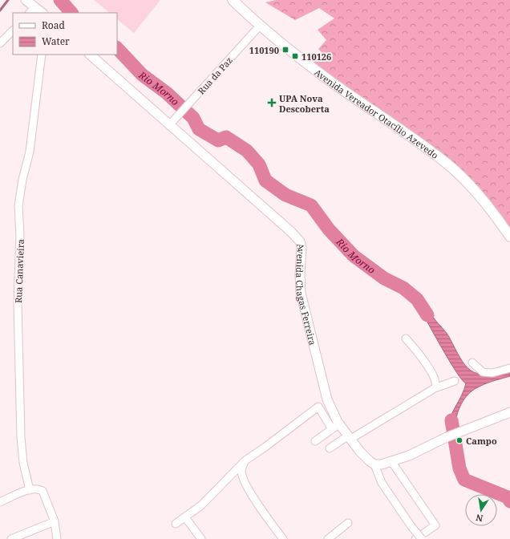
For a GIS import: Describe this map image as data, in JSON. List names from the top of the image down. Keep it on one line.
{"streets":{"main road":["Avenida Vereador Otacílio Azevedo"],"street":["Rua da Paz","Rua Canavieira","Avenida Chagas Ferreira"]},"crossings":[["Rua da Paz","Avenida Vereador Otacílio Azevedo"],["Rua da Paz","Avenida Chagas Ferreira"]],"water":["Rio Morno"],"places":{"transit":["110190","110126"],"health":["UPA Nova Descoberta"],"other":["Campo"]},"legend":["Road","Water"],"north":"bottom"}
